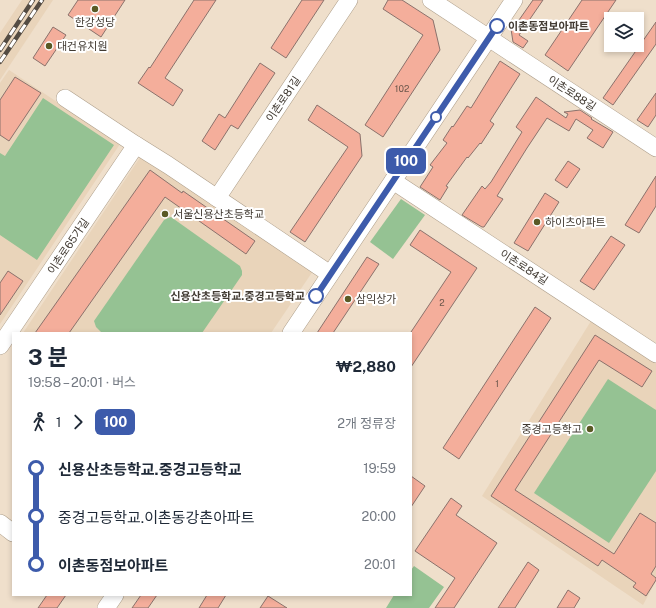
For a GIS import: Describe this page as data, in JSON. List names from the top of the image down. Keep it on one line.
{"streets":{"street":["이촌로88길","이촌로81길","이촌로65가길","이촌로84길"]},"places":["한강성당","이촌동점보아파트","대건유치원","서울신용산초등학교","하이츠아파트","신용산초등학교.중경고등학교","삼익상가","중경고등학고"],"lines":["bus line 100"],"house_numbers":["102","2","1"],"page":{"on_map":"100","heading":["3 분","19:58 – 20:01 · 버스","₩2,880"],"legs":["1","100","2개 정류장"],"list":[{"name":"신용산초등학교.중경고등학교","value":"19:59"},{"name":"중경고등학교.이촌동강촌아파트","value":"20:00"},{"name":"이촌동점보아파트","value":"20:01"}]}}
